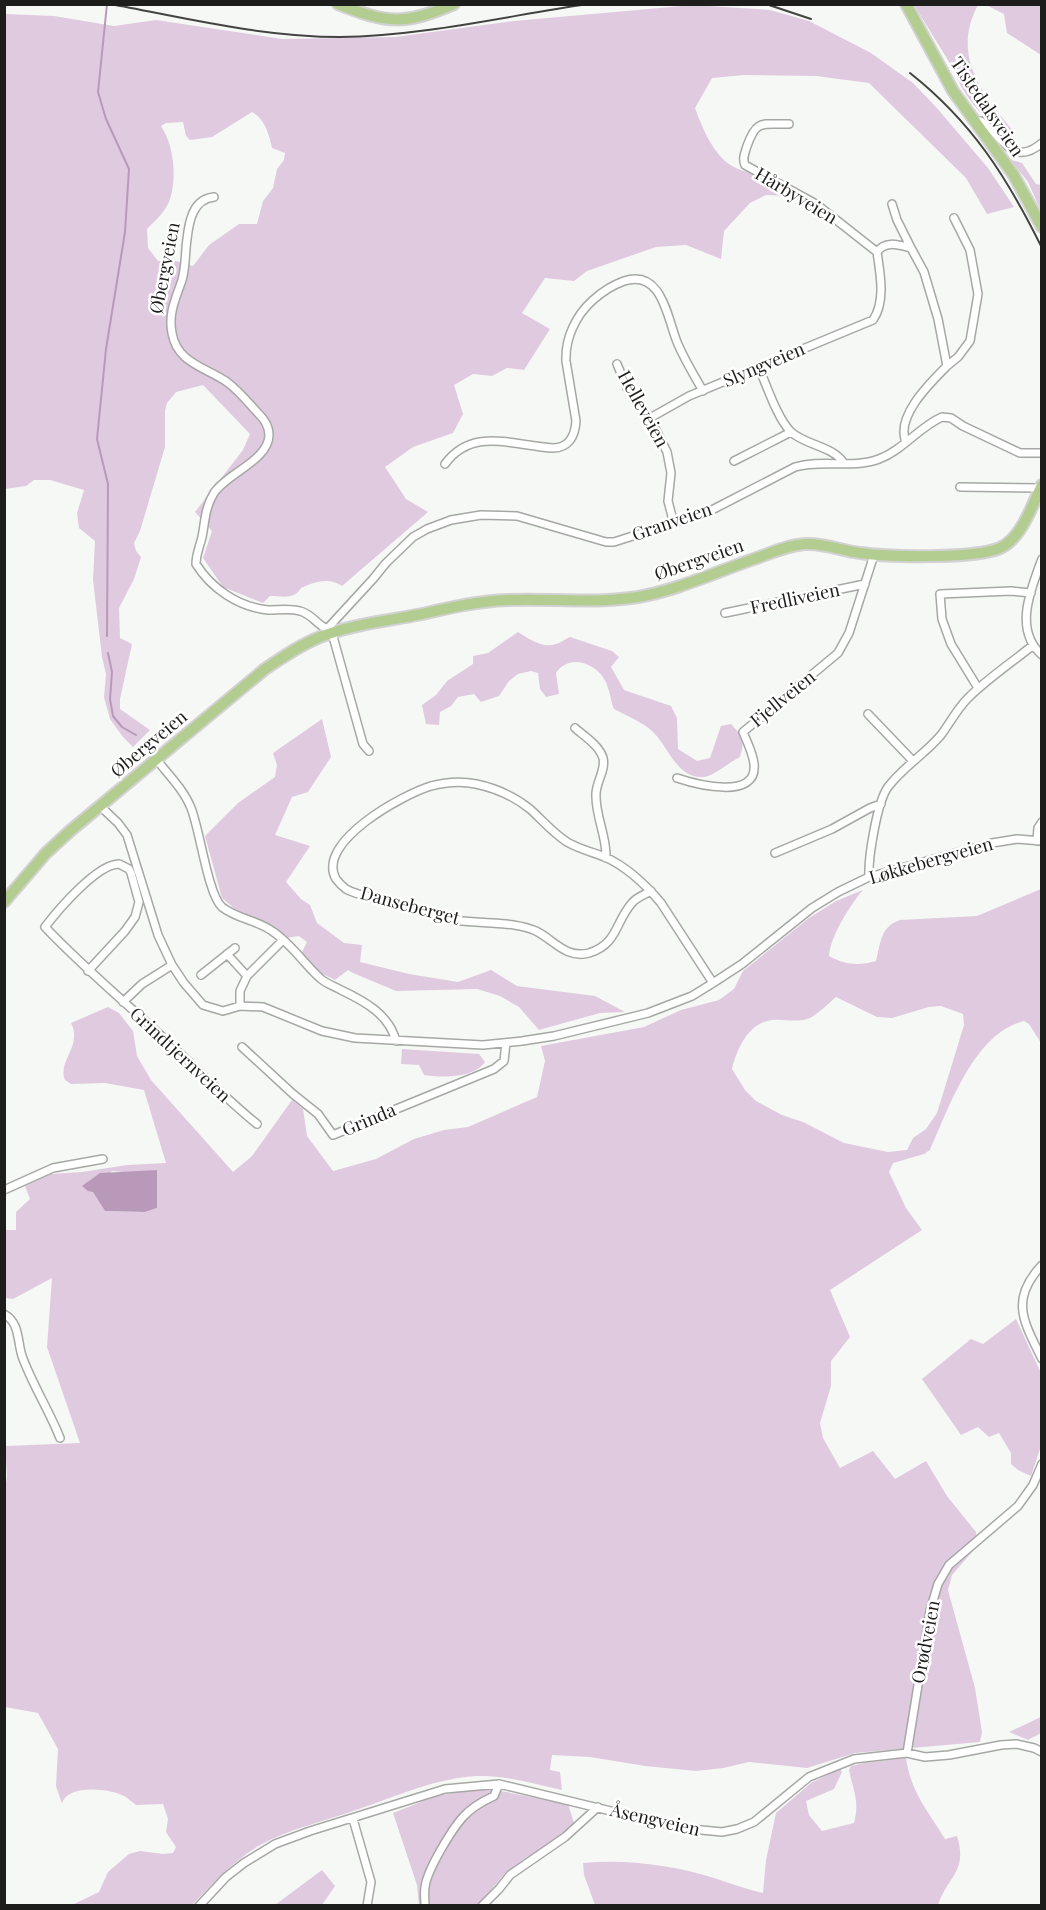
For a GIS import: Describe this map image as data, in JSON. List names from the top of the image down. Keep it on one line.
{"streets":{"main road":["Tistedalsveien","Øbergveien"],"street":["Hårbyveien","Slyngveien","Helleveien","Granveien","Fredliveien","Fjellveien","Løkkebergveien","Danseberget","Grindtjernveien","Grinda","Orødveien","Åsengveien"]},"crossings":[["Hårbyveien","Slyngveien"],["Øbergveien","Granveien"],["Øbergveien","Fjellveien"],["Øbergveien","Løkkebergveien"],["Slyngveien","Helleveien"],["Helleveien","Granveien"],["Fredliveien","Fjellveien"],["Løkkebergveien","Grindtjernveien"],["Løkkebergveien","Grinda"],["Orødveien","Åsengveien"]]}
